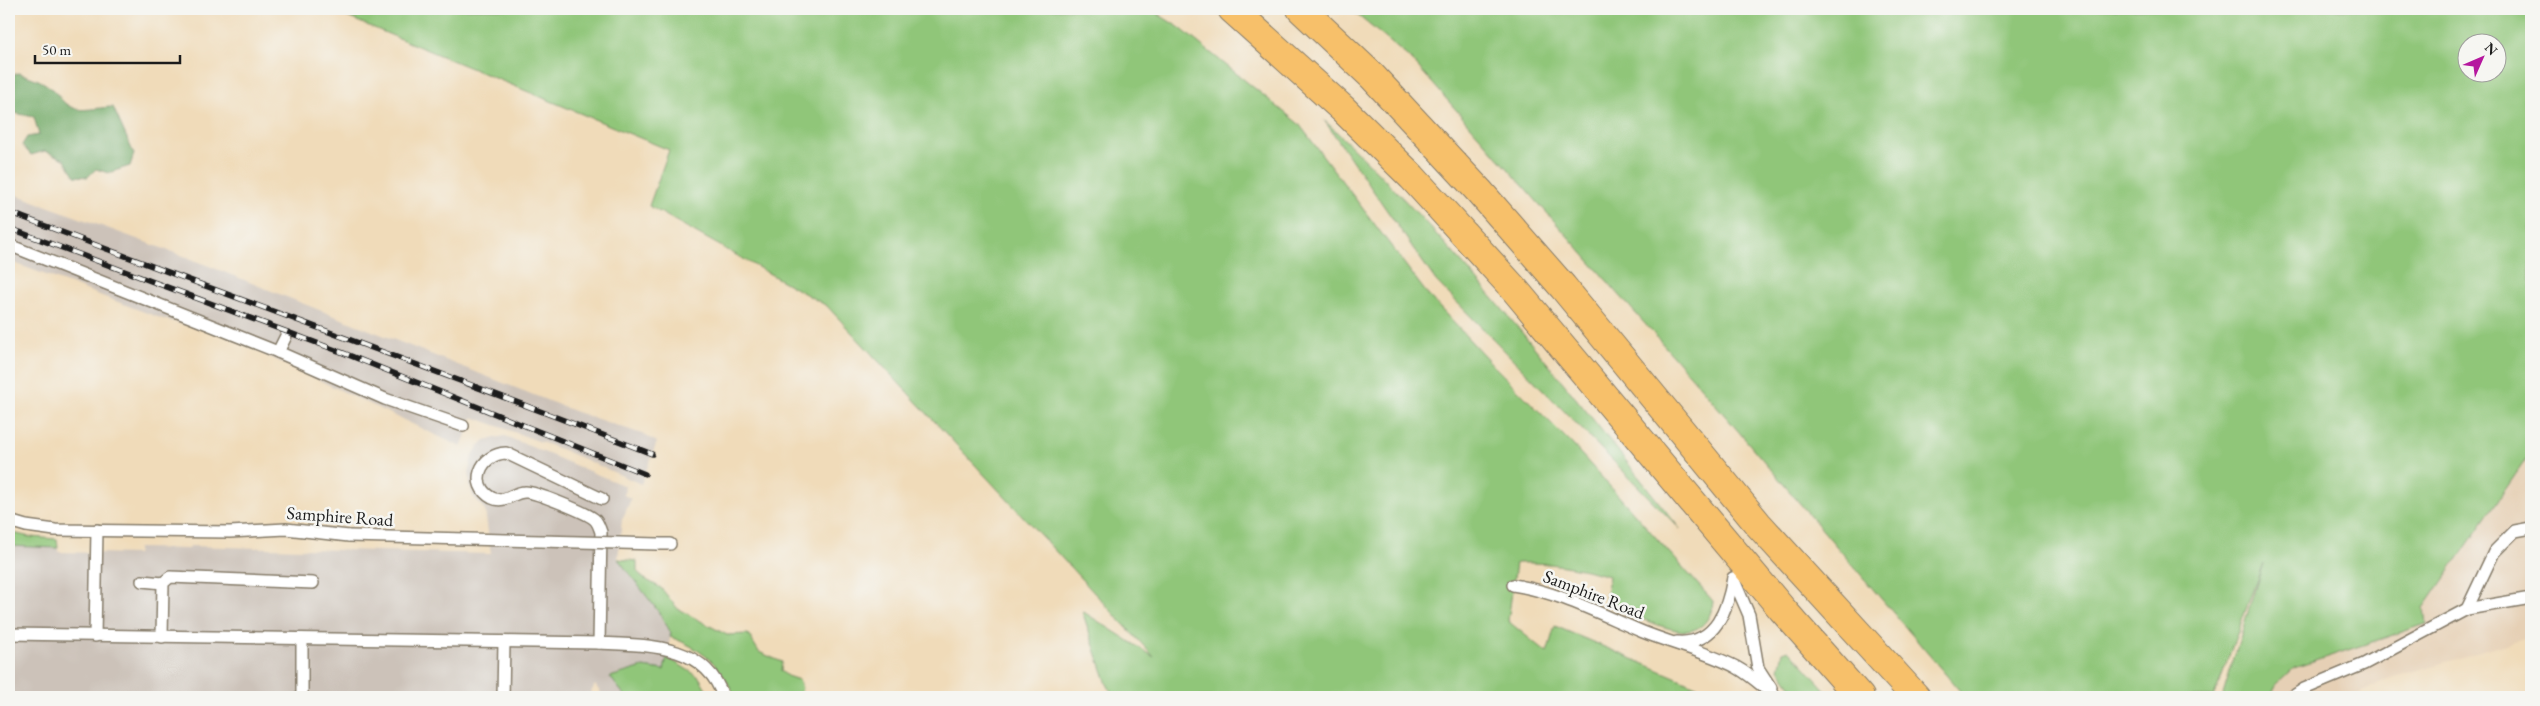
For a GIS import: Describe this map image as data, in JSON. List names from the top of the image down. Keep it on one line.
{"streets":{"lane":["Samphire Road"]},"scale_bar":"50 m","north":"top right"}
